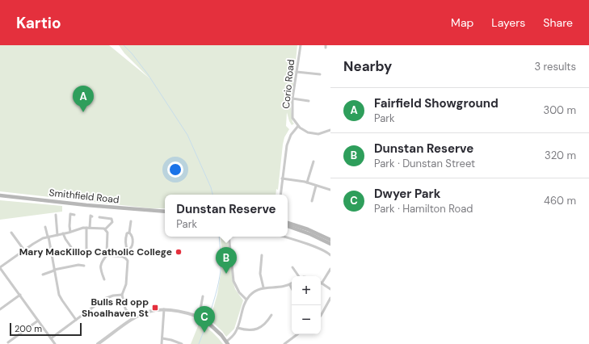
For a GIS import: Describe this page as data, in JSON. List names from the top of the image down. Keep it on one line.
{"streets":{"main road":["Smithfield Road"],"street":["Corio Road"]},"places":{"other":["Mary MacKillop Catholic College"],"transit":["Bulls Rd opp Shoalhaven St"]},"scale_bar":"200 m","page":{"header":"Kartio","nav":["Map","Layers","Share"],"heading":["Nearby","3 results"],"pins":["A","B","C"],"list":[{"mark":"A","name":"Fairfield Showground","note":"Park","value":"300 m"},{"mark":"B","name":"Dunstan Reserve","note":"Park · Dunstan Street","value":"320 m"},{"mark":"C","name":"Dwyer Park","note":"Park · Hamilton Road","value":"460 m"}],"popup":["Dunstan Reserve","Park"],"map_buttons":["+","−"],"scale":"200 m"}}
